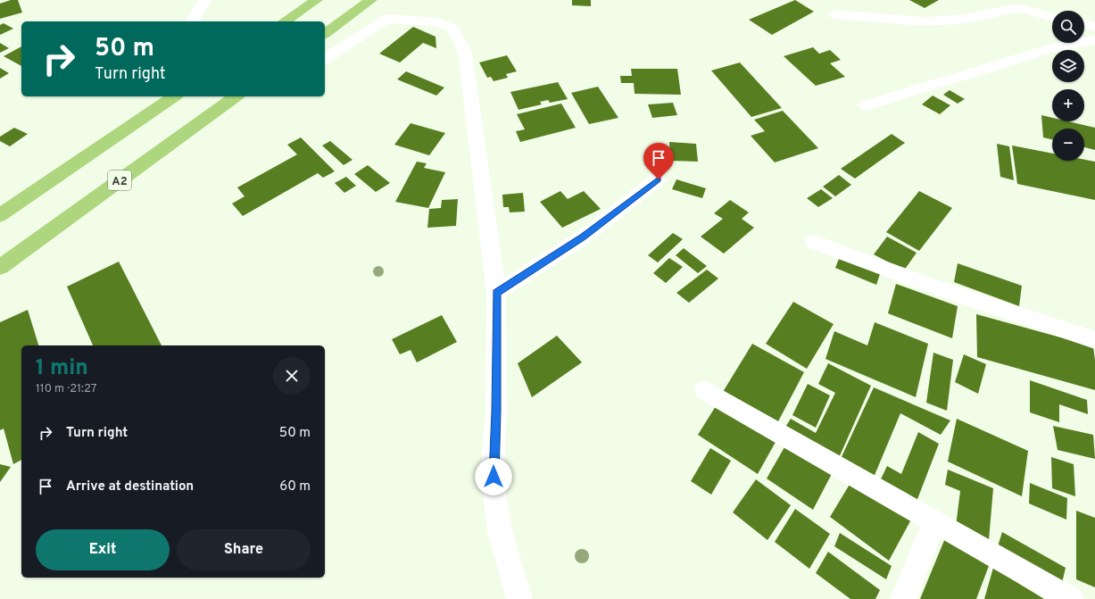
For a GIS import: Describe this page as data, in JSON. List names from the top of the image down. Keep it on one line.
{"streets":{"highway":["A2"]},"page":{"map_buttons":["+","−"],"turn":["50 m","Turn right"],"heading":["1 min","110 m · 21:27"],"list":[{"name":"Turn right","value":"50 m"},{"name":"Arrive at destination","value":"60 m"}],"buttons":["Exit","Share"]}}
